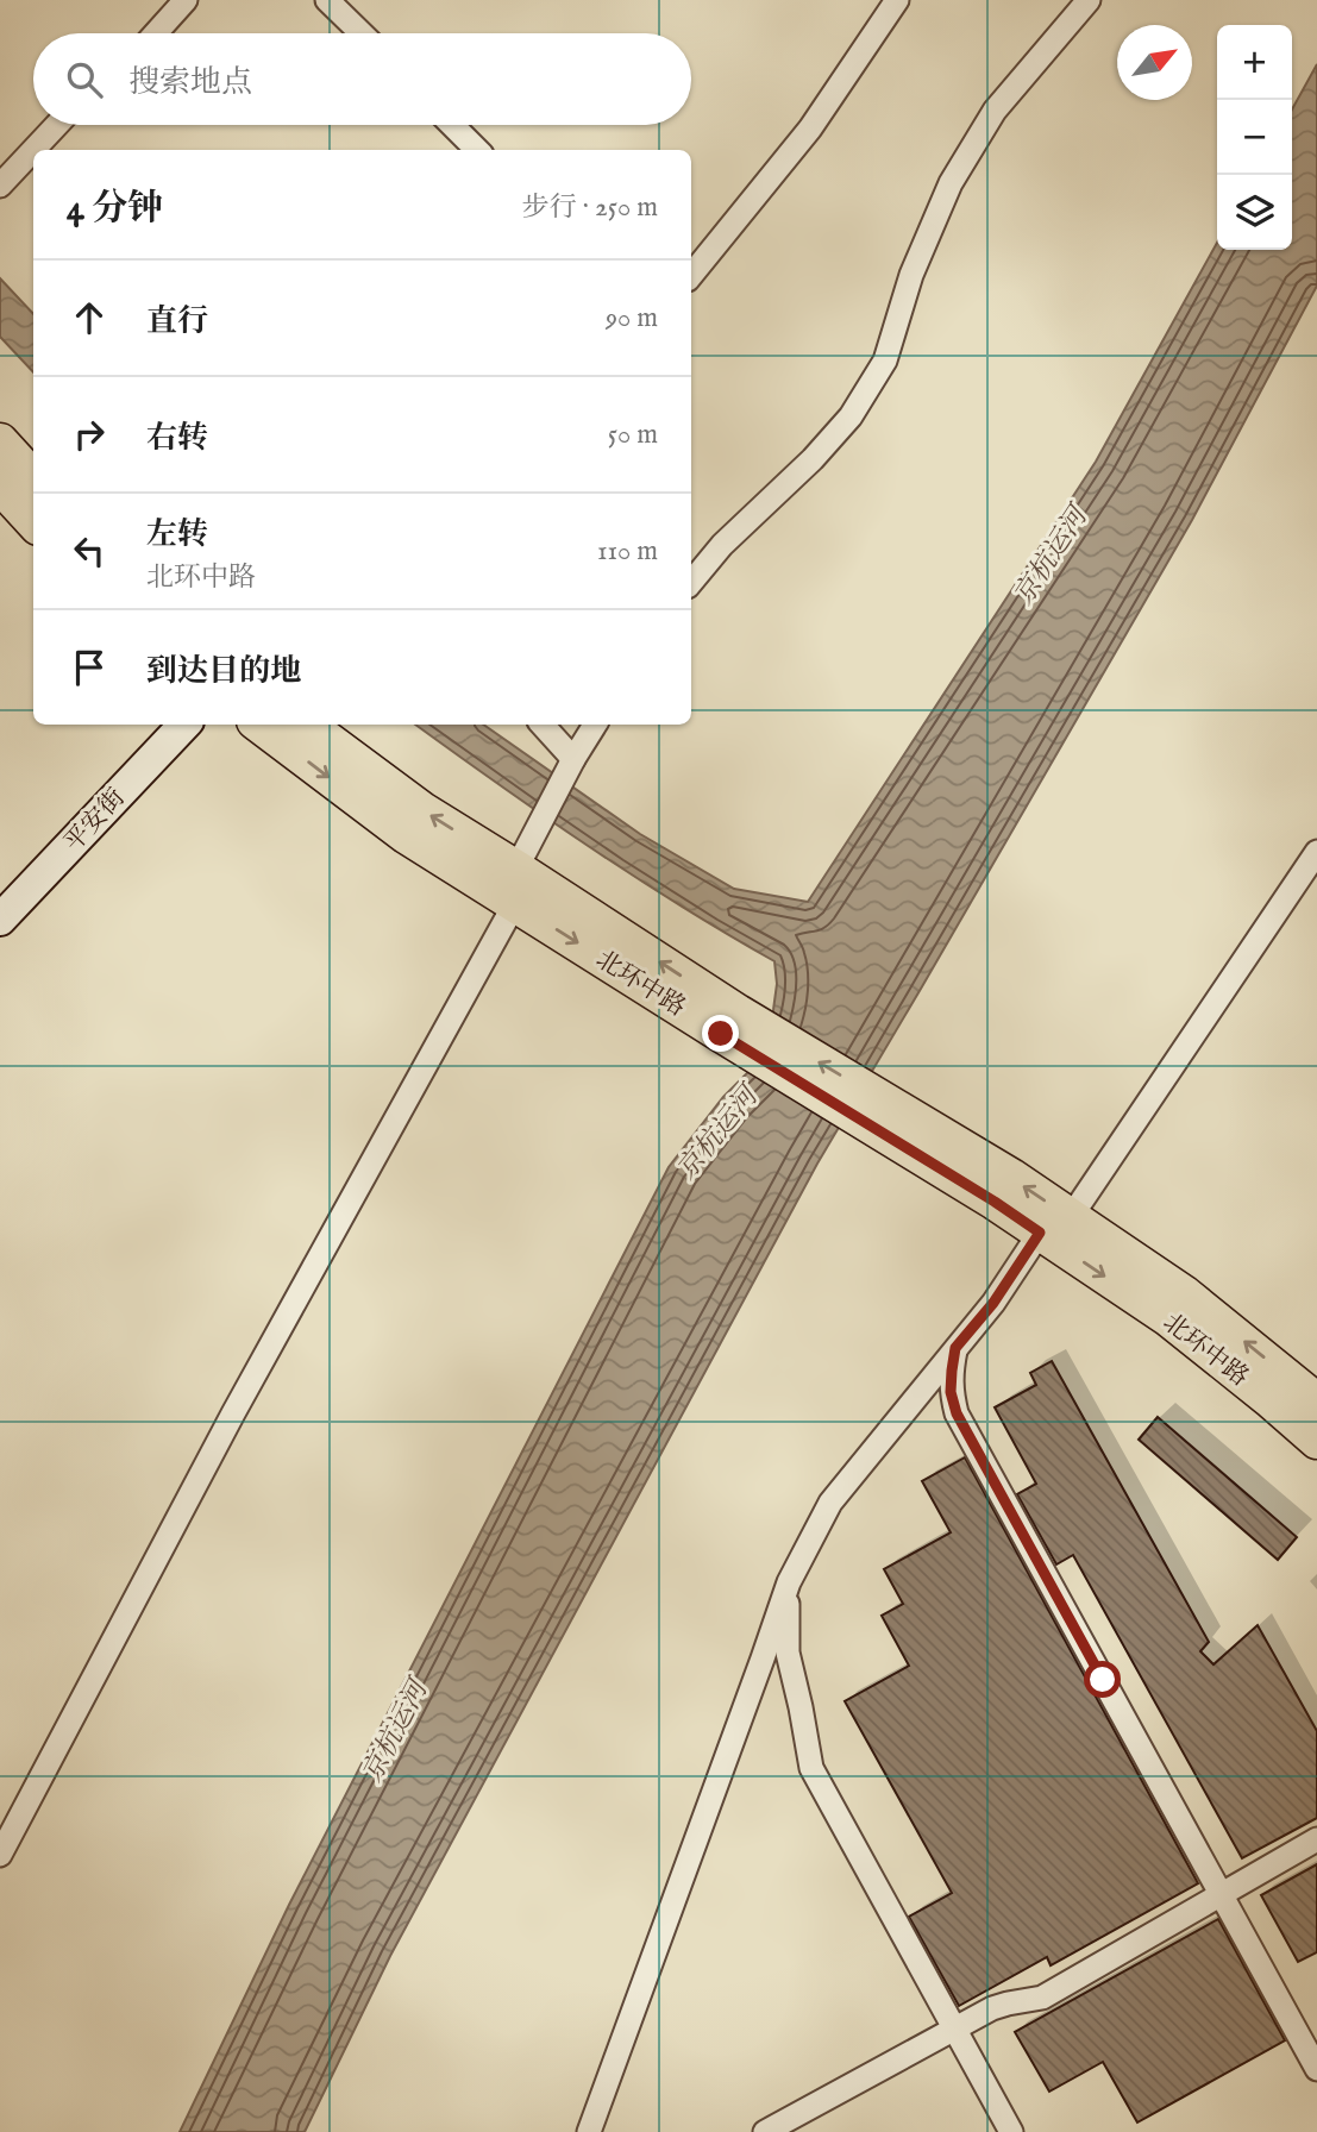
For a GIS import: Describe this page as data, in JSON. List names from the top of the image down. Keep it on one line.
{"streets":{"main road":["北环中路"],"street":["平安街"]},"water":["京杭运河"],"north":"top right","page":{"map_buttons":["+","−"],"search":"搜索地点","heading":["4 分钟","步行 · 250 m"],"list":[["直行","90 m"],["右转","50 m"],["左转","北环中路","110 m"],"到达目的地"]}}
